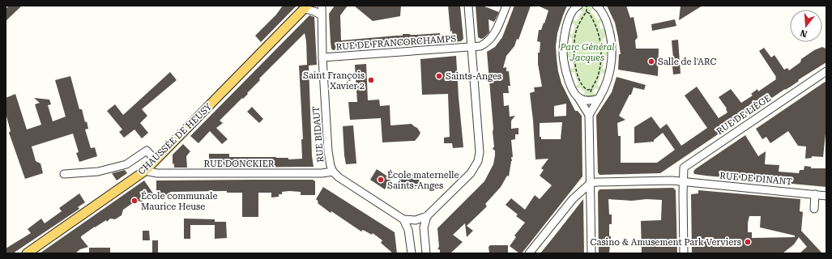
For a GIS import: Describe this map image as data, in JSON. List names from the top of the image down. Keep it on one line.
{"streets":{"main road":["CHAUSSÉE DE HEUSY"],"street":["RUE DE FRANCORCHAMPS","RUE DE LIÈGE","RUE BIDAUT","RUE DONCKIER","RUE DE DINANT"]},"crossings":[["RUE DE FRANCORCHAMPS","RUE BIDAUT"],["RUE DE LIÈGE","RUE DE DINANT"],["RUE BIDAUT","RUE DONCKIER"],["CHAUSSÉE DE HEUSY","RUE DONCKIER"]],"parks":["Parc Général Jacques"],"places":["Salle de l'ARC","Saints-Anges","Saint François Xavier 2","École maternelle Saints-Anges","École communale Maurice Heuse","Casino & Amusement Park Verviers"],"north":"bottom"}
